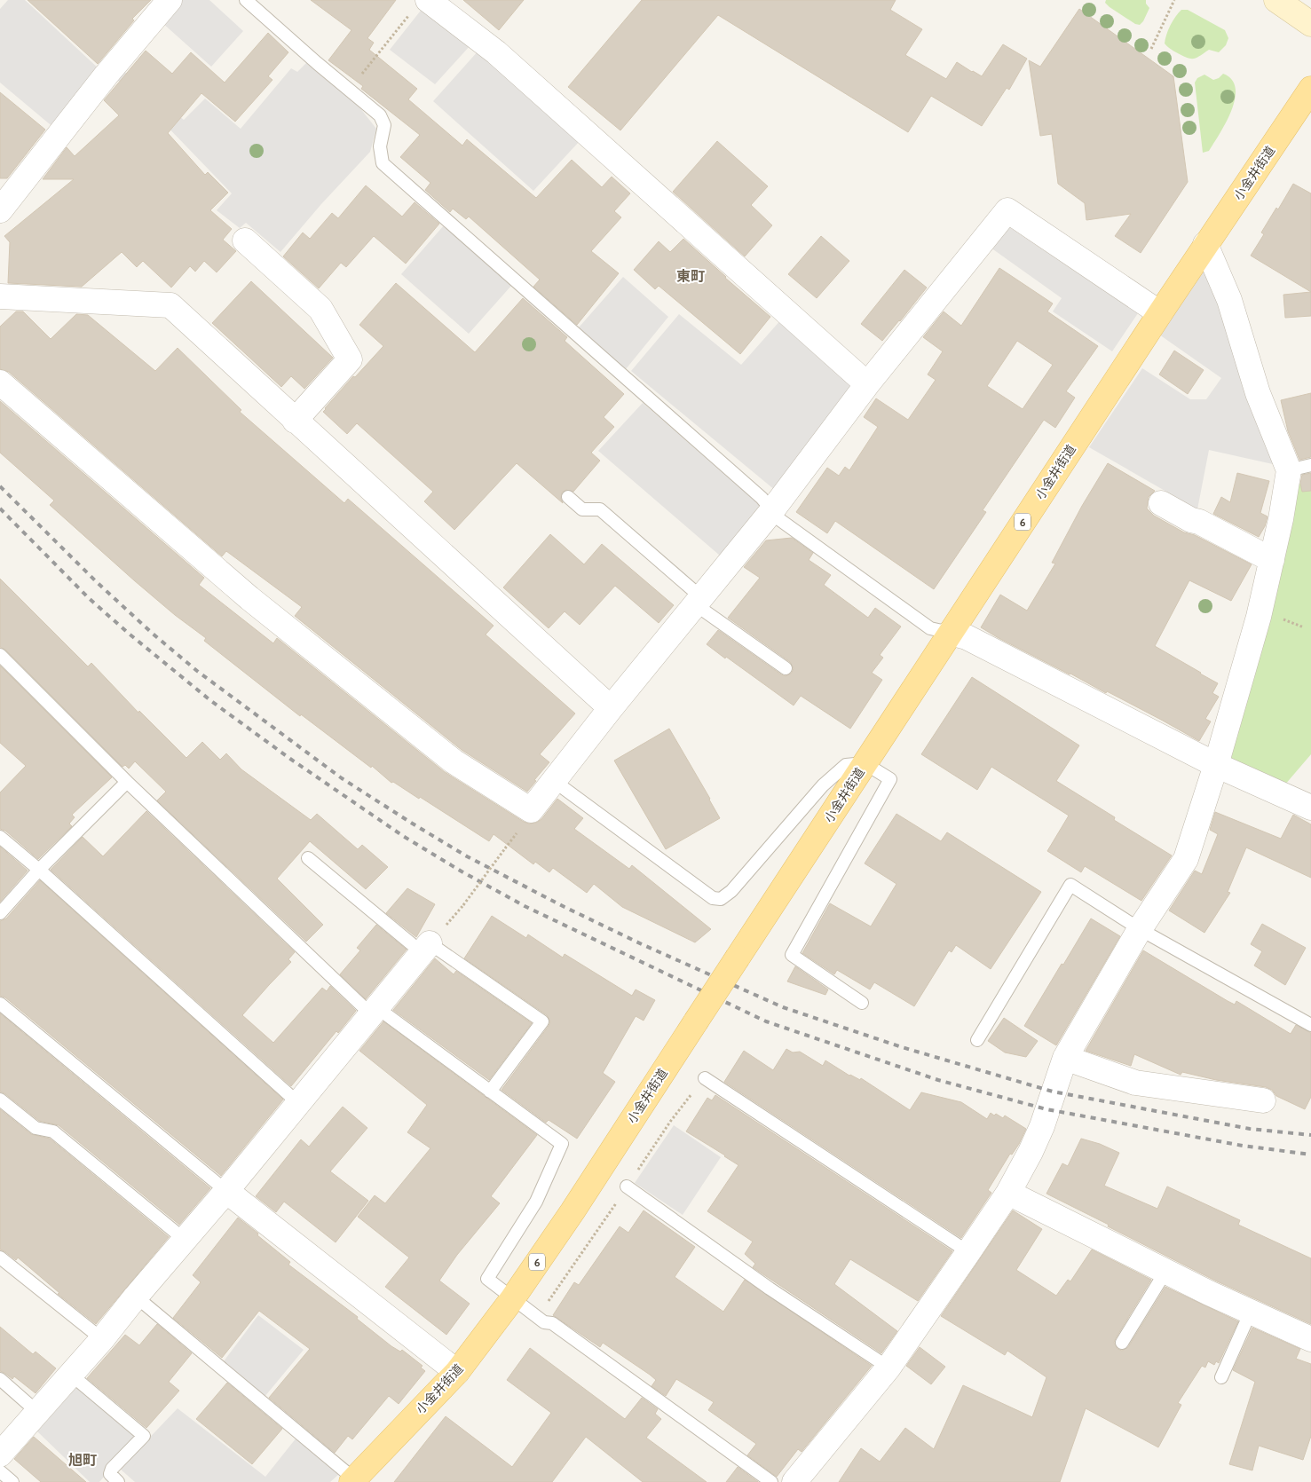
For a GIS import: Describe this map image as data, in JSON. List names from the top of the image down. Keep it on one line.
{"streets":{"main road":["小金井街道","6"]},"districts":["東町","旭町"]}
